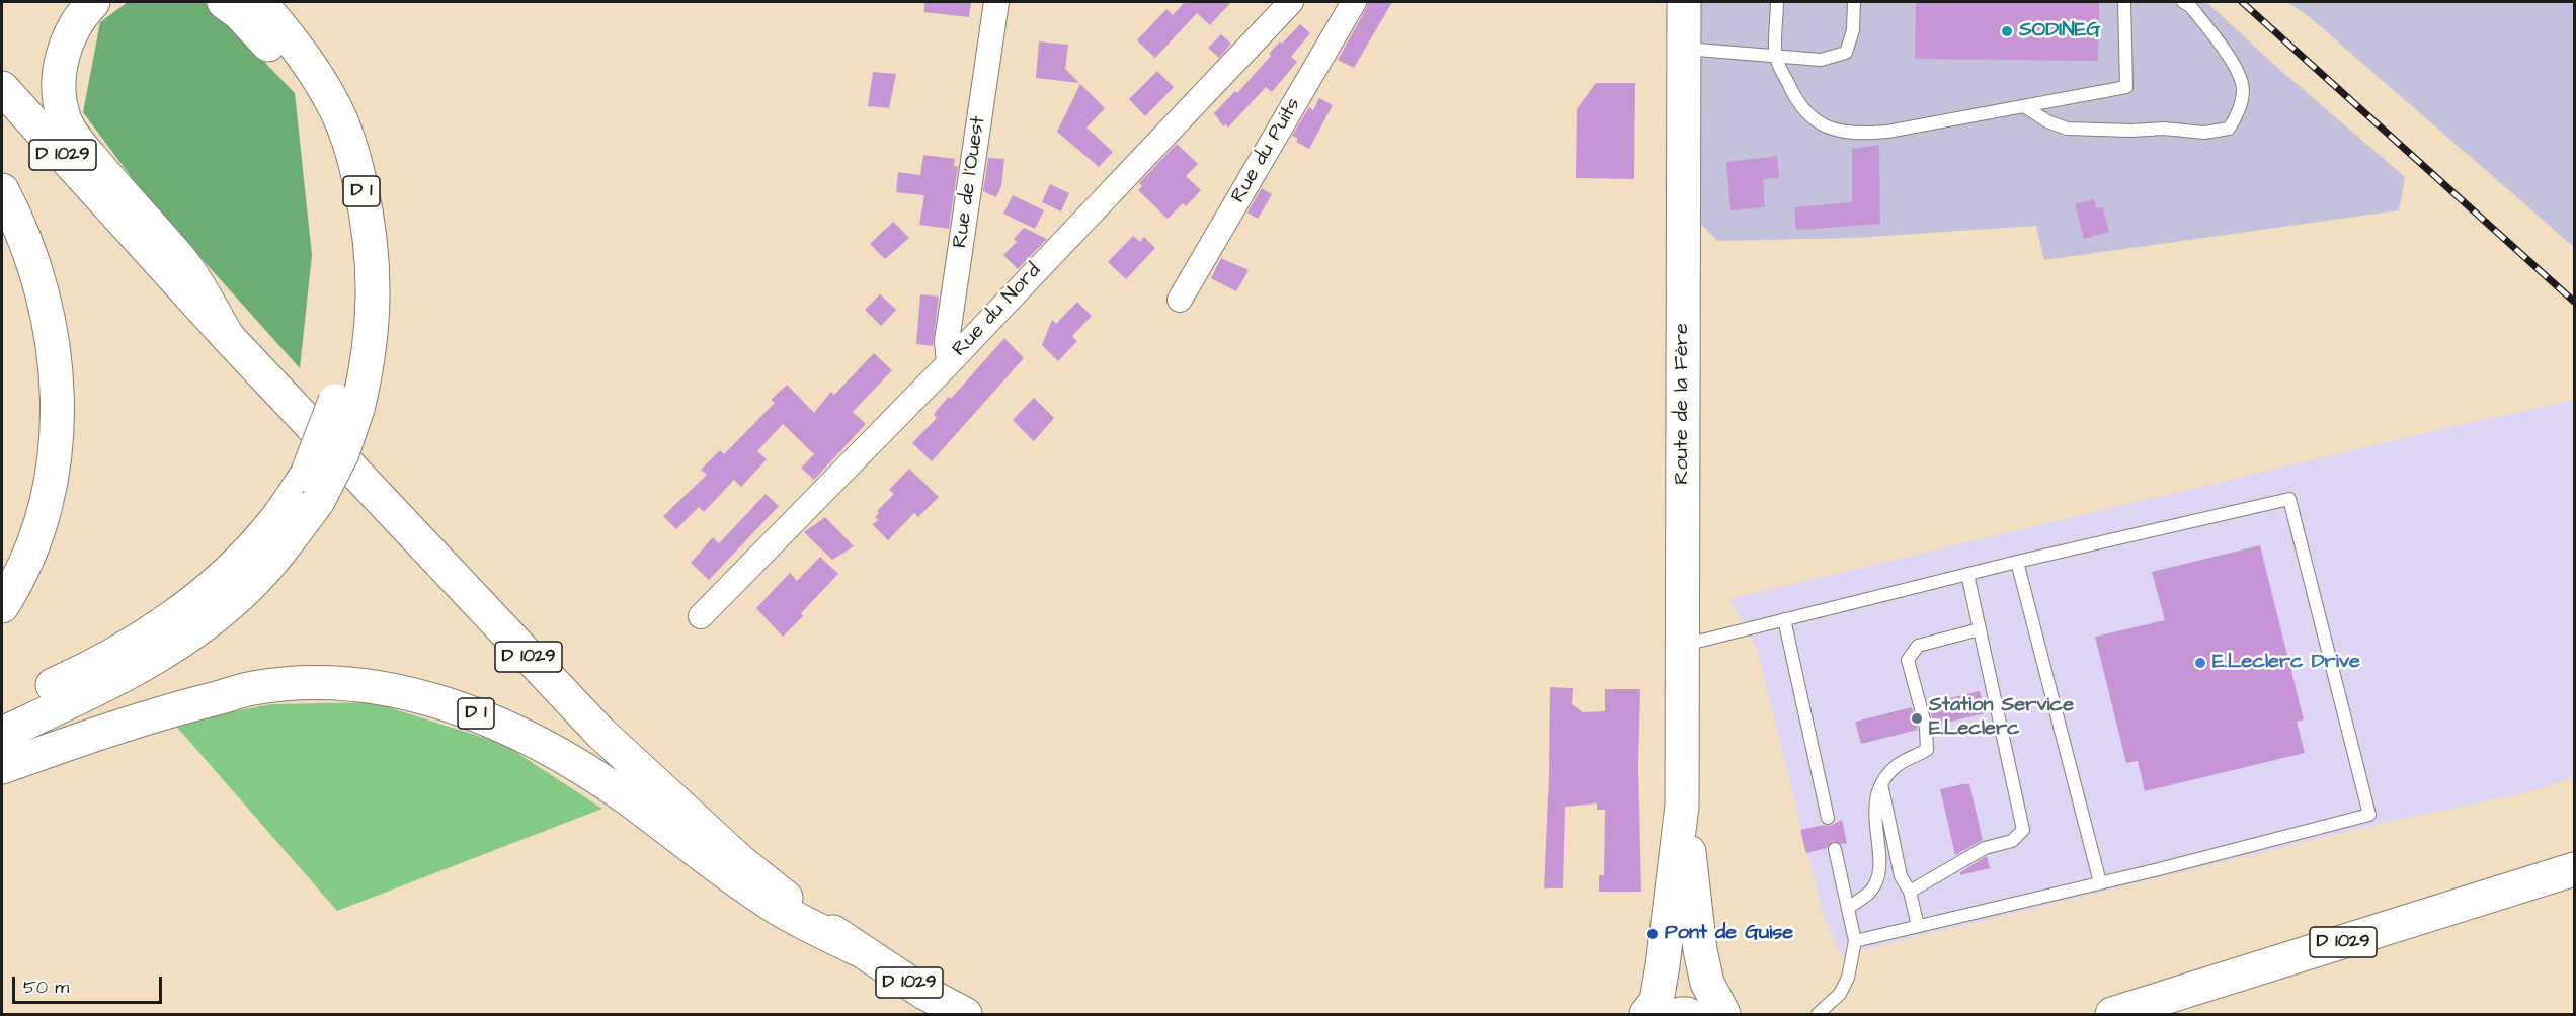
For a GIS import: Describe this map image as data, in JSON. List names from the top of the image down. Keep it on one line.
{"streets":{"main road":["D 1029","D 1","Route de la Fère"],"street":["Rue du Puits","Rue de l'Ouest","Rue du Nord"]},"crossings":[["D 1029","D 1"],["Rue de l'Ouest","Rue du Nord"]],"places":["SODINEG","E.Leclerc Drive","Station Service E.Leclerc","Pont de Guise"],"scale_bar":"50 m"}
